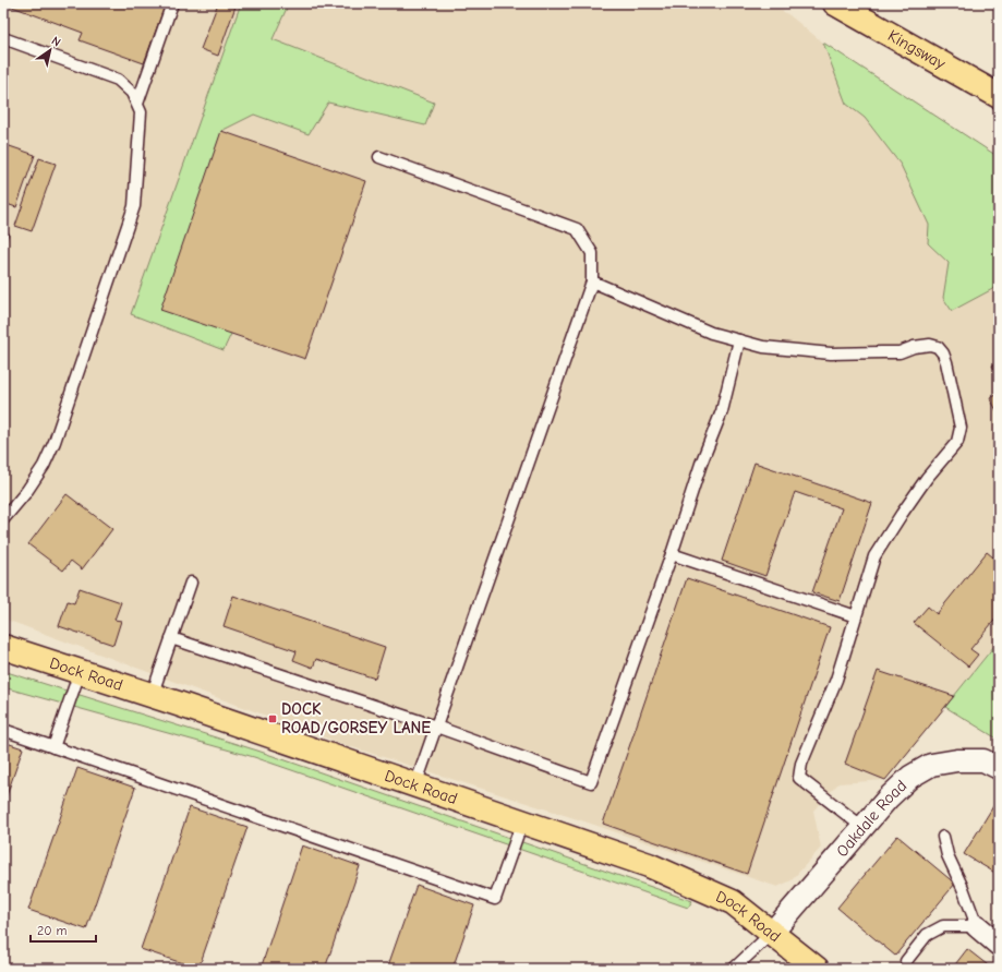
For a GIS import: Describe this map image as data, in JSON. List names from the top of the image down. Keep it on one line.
{"streets":{"highway":["Kingsway","Dock Road"],"street":["Oakdale Road"]},"crossings":[["Dock Road","Oakdale Road"]],"places":{"transit":["DOCK ROAD/GORSEY LANE"]},"scale_bar":"20 m","north":"top right"}
